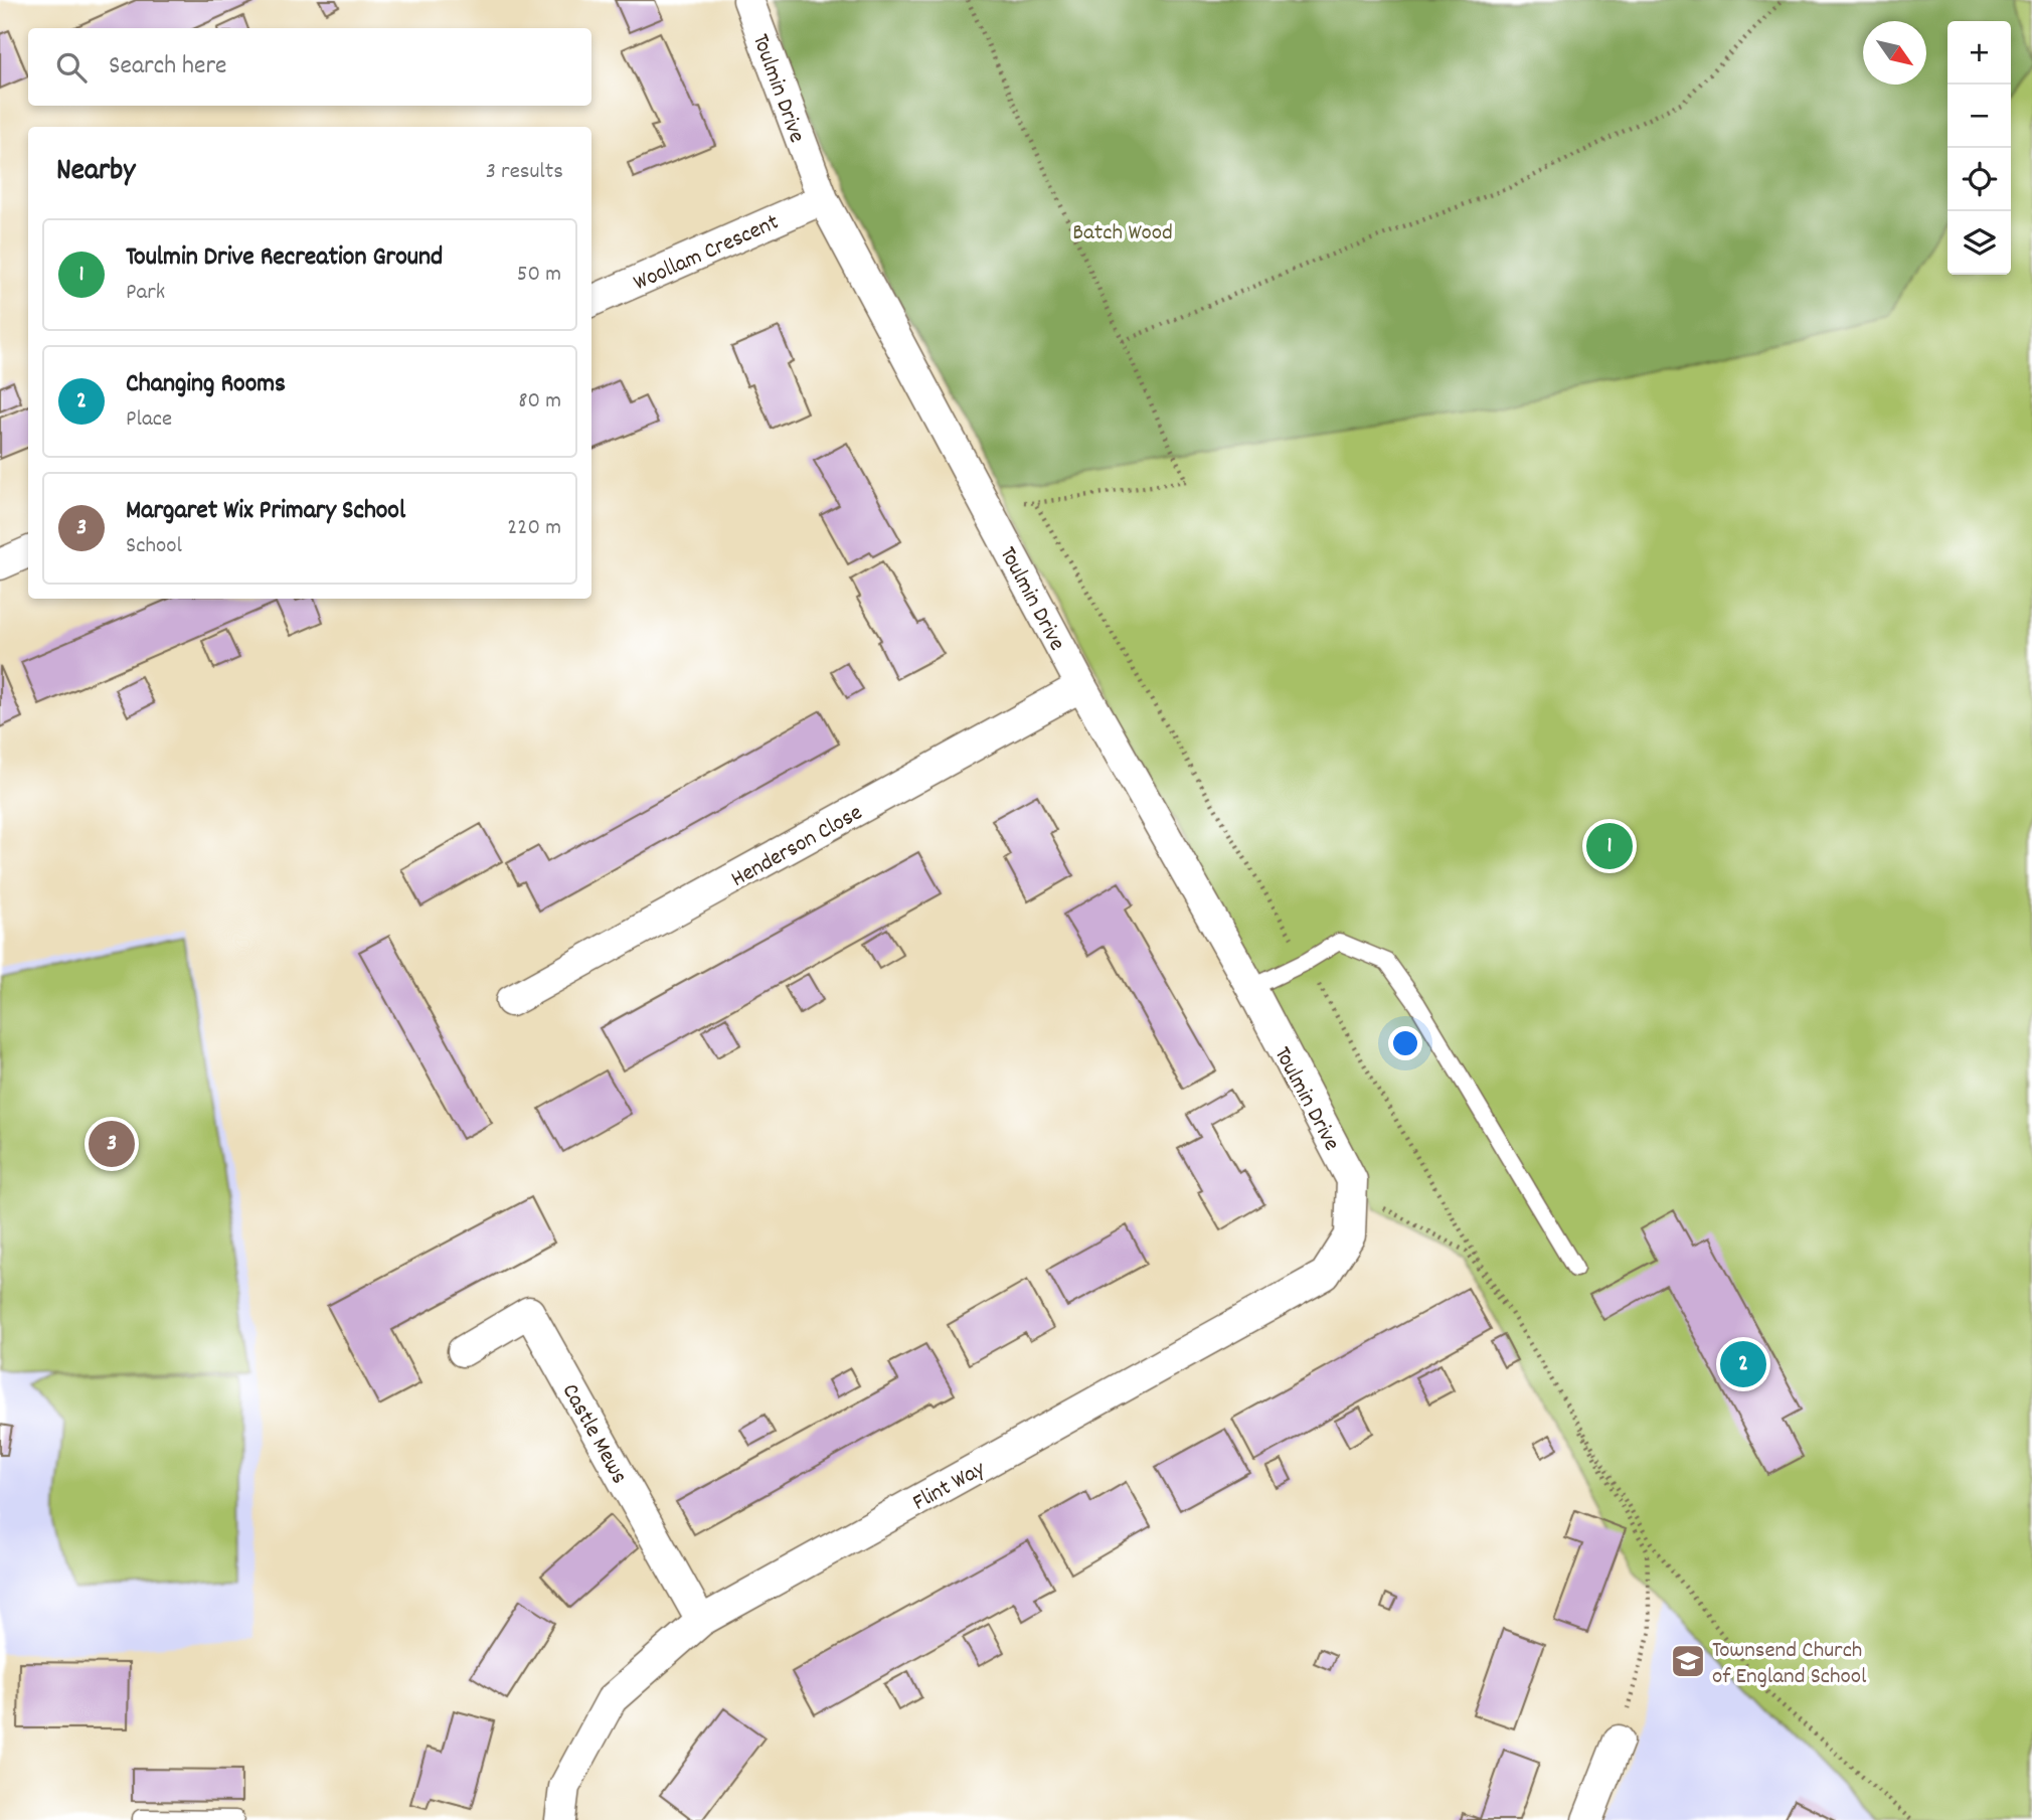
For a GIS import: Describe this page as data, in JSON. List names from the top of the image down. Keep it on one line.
{"streets":{"street":["Toulmin Drive","Woollam Crescent","Henderson Close","Castle Mews","Flint Way"]},"crossings":[["Toulmin Drive","Woollam Crescent"],["Toulmin Drive","Henderson Close"],["Toulmin Drive","Flint Way"],["Castle Mews","Flint Way"]],"parks":["Batch Wood"],"places":{"school or university":["Townsend Church of England School"]},"north":"bottom right","page":{"map_buttons":["+","−"],"search":"Search here","heading":["Nearby","3 results"],"list":[{"mark":"1","name":"Toulmin Drive Recreation Ground","note":"Park","value":"50 m"},{"mark":"2","name":"Changing Rooms","note":"Place","value":"80 m"},{"mark":"3","name":"Margaret Wix Primary School","note":"School","value":"220 m"}],"pins":["1","3","2"]}}
